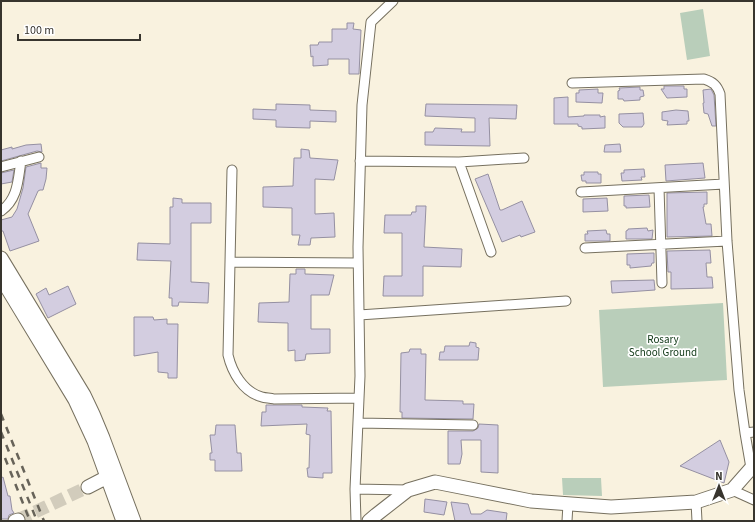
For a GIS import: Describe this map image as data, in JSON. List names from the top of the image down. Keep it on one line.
{"parks":["Rosary School Ground"],"scale_bar":"100 m","north":"top"}
